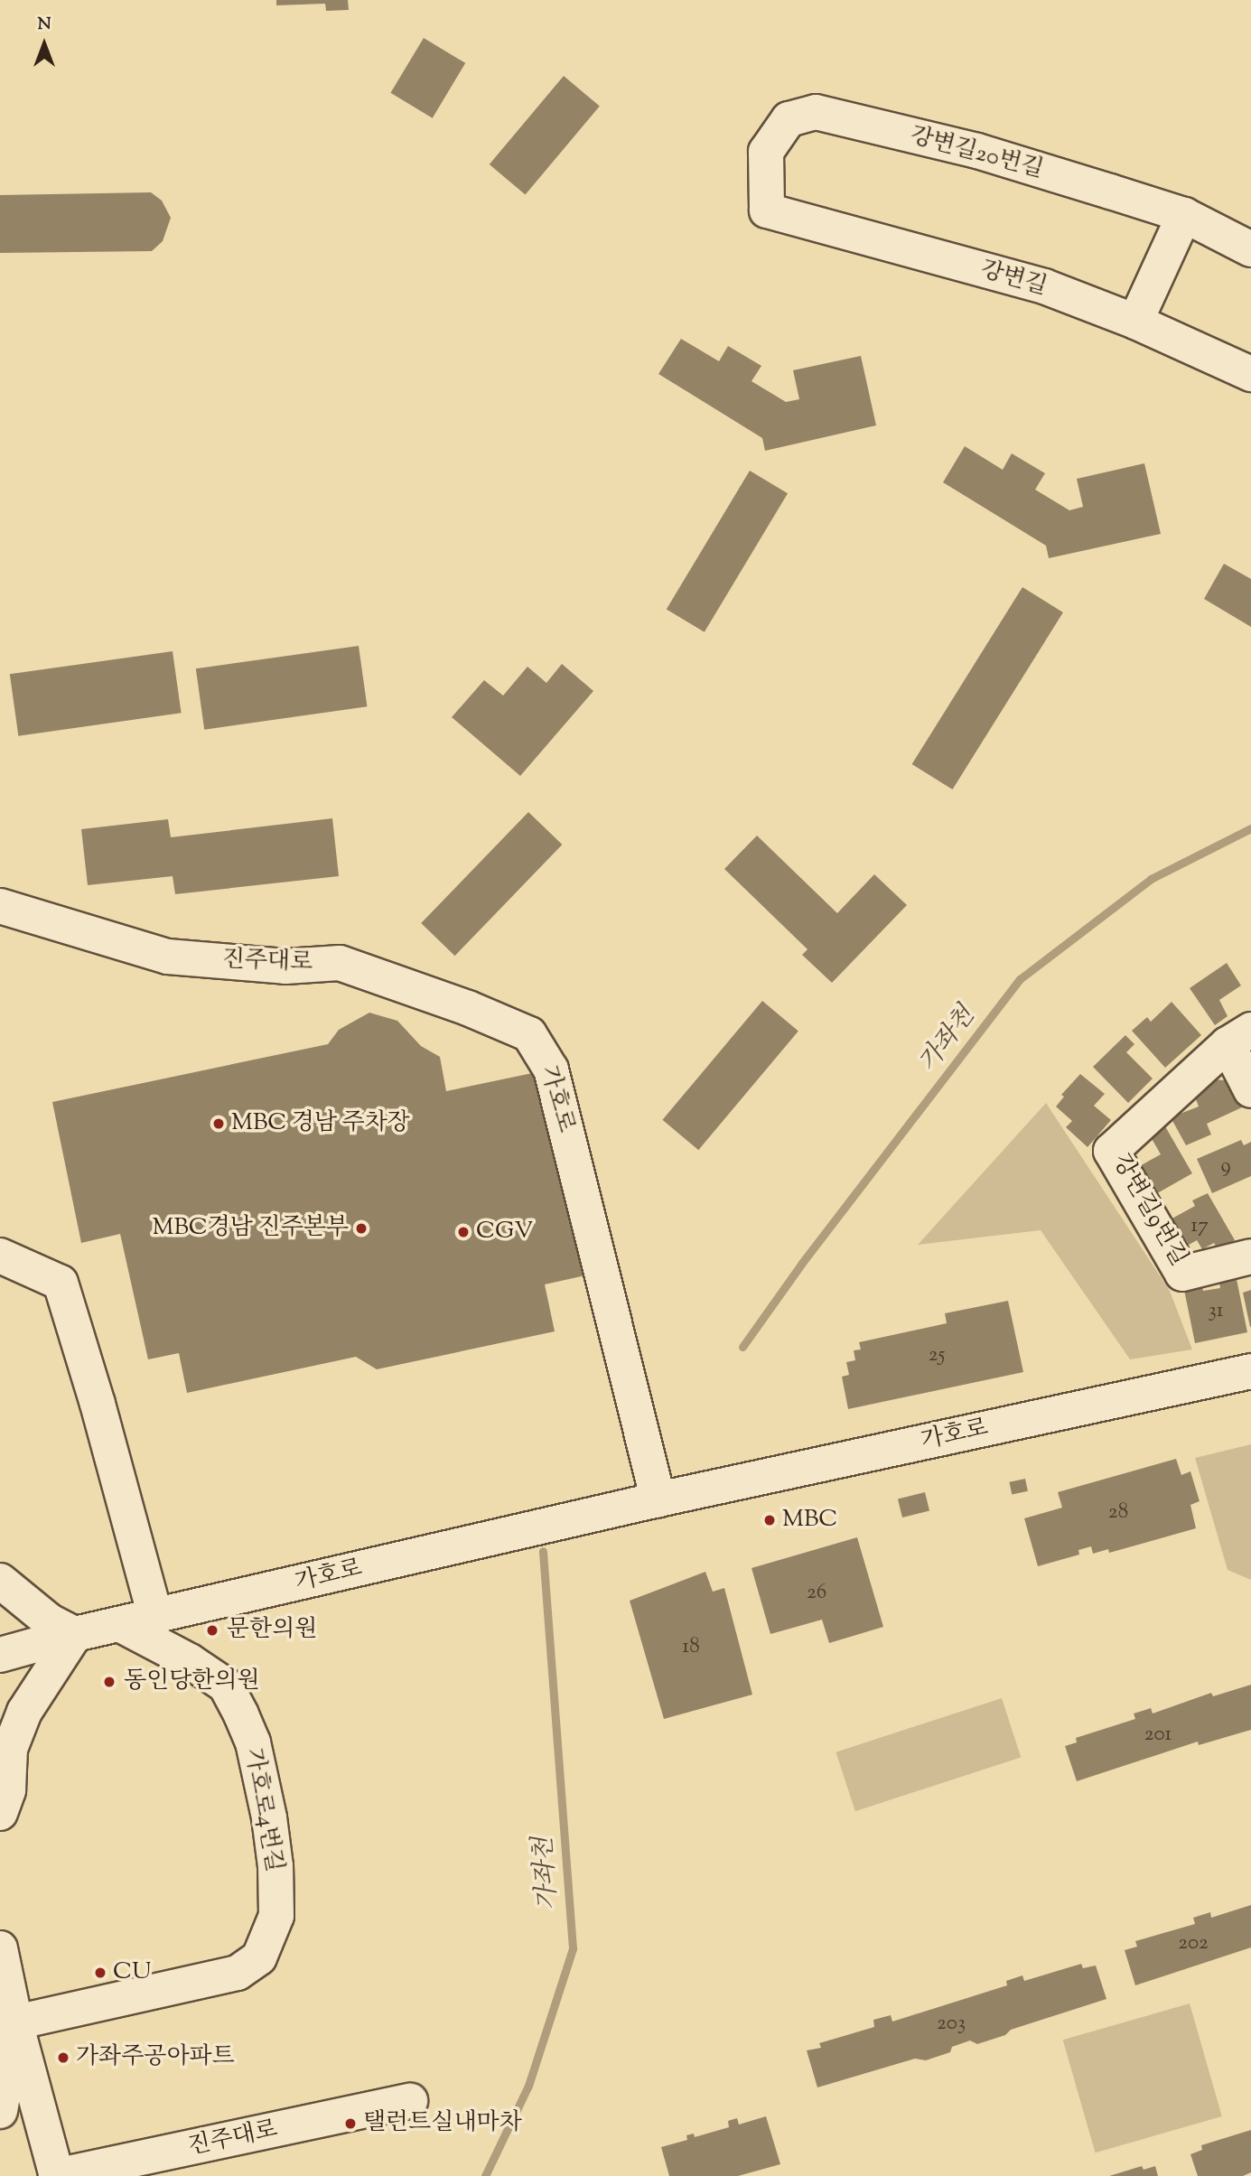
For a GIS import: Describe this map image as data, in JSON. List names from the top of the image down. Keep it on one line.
{"streets":{"street":["강변길20번길","강변길","진주대로","가호로","강변길9번길","가호로4번길"]},"crossings":[["강변길20번길","강변길"],["진주대로","가호로"],["진주대로","가호로4번길"],["가호로","가호로4번길"]],"water":["가좌천"],"places":["MBC 경남 주차장","MBC경남 진주본부","CGV","MBC","문한의원","동인당한의원","CU","가좌주공아파트","탤런트실내마차"],"house_numbers":["9","17","31","25","28","26","18","201","202","203"],"north":"top"}
